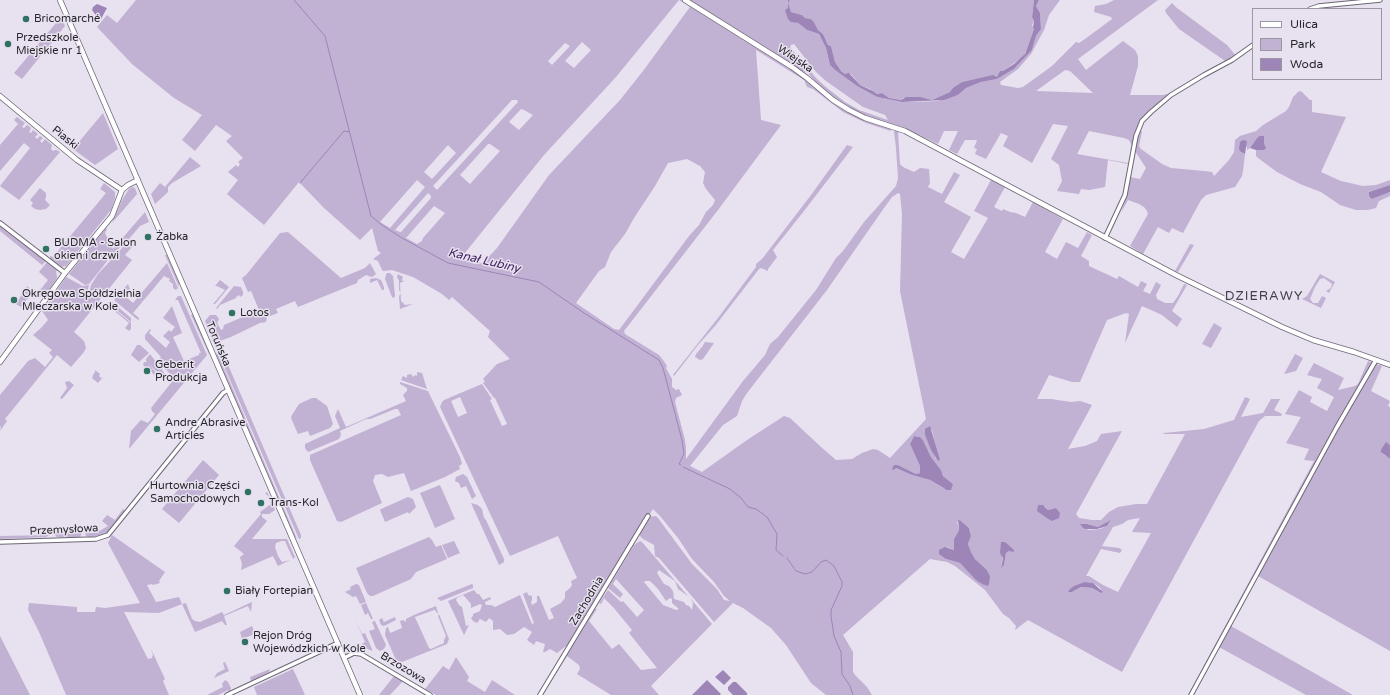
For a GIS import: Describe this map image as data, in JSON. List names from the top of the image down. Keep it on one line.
{"streets":{"street":["Wiejska","Piaski","Toruńska","Przemysłowa","Zachodnia","Brzozowa"]},"crossings":[["Toruńska","Przemysłowa"],["Toruńska","Brzozowa"]],"districts":["DZIERAWY"],"water":["Kanał Lubiny"],"places":["Bricomarché","Przedszkole Miejskie nr 1","Żabka","BUDMA - Salon okien i drzwi","Okręgowa Spółdzielnia Mleczarska w Kole","Lotos","Geberit Produkcja","Andre Abrasive Articles","Hurtownia Części Samochodowych","Trans-Kol","Biały Fortepian","Rejon Dróg Wojewódzkich w Kole"],"legend":["Ulica","Park","Woda"]}
